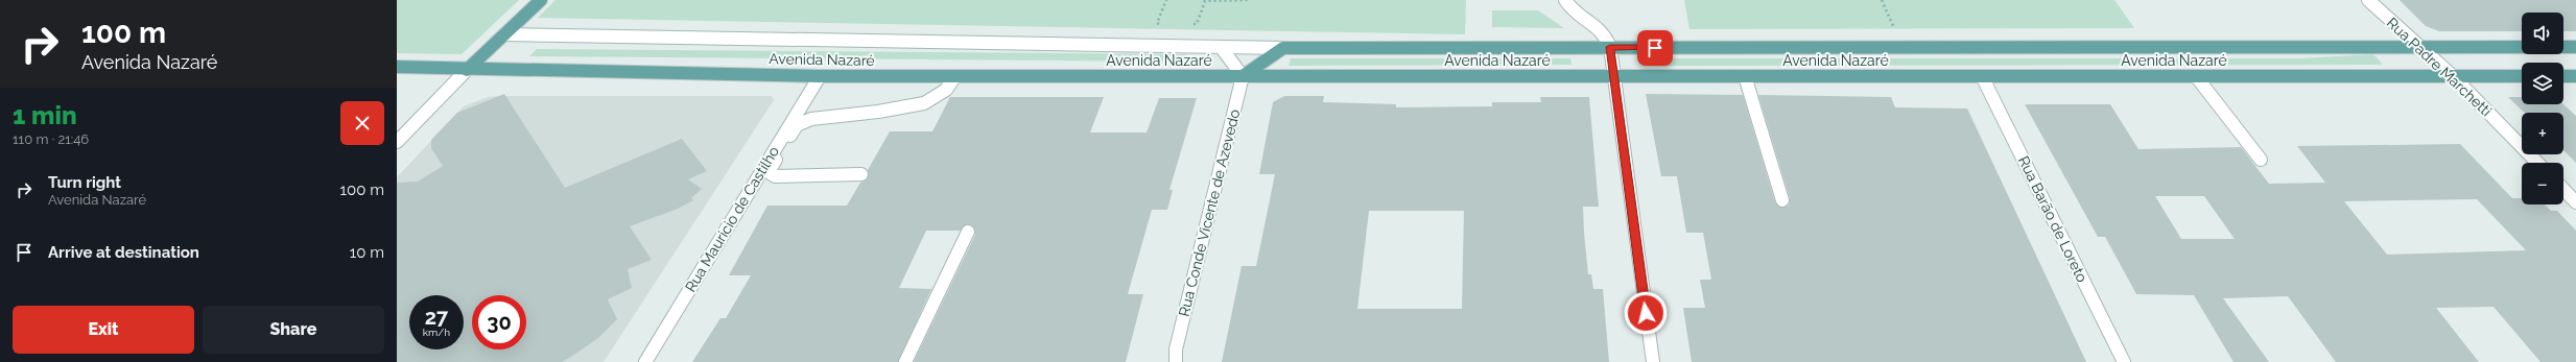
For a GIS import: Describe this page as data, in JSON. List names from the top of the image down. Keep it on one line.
{"streets":{"main road":["Avenida Nazaré"],"street":["Rua Padre Marchetti","Rua Conde Vicente de Azevedo","Rua Mauricio de Castilho","Rua Barão de Loreto"]},"crossings":[["Avenida Nazaré","Rua Padre Marchetti"],["Avenida Nazaré","Rua Conde Vicente de Azevedo"],["Avenida Nazaré","Rua Mauricio de Castilho"],["Avenida Nazaré","Rua Barão de Loreto"]],"page":{"turn":["100 m","Avenida Nazaré"],"map_buttons":["+","−"],"heading":["1 min","110 m · 21:46"],"list":[{"name":"Turn right","note":"Avenida Nazaré","value":"100 m"},{"name":"Arrive at destination","value":"10 m"}],"speed":"27 km/h","limit":"30","buttons":["Exit","Share"]}}
